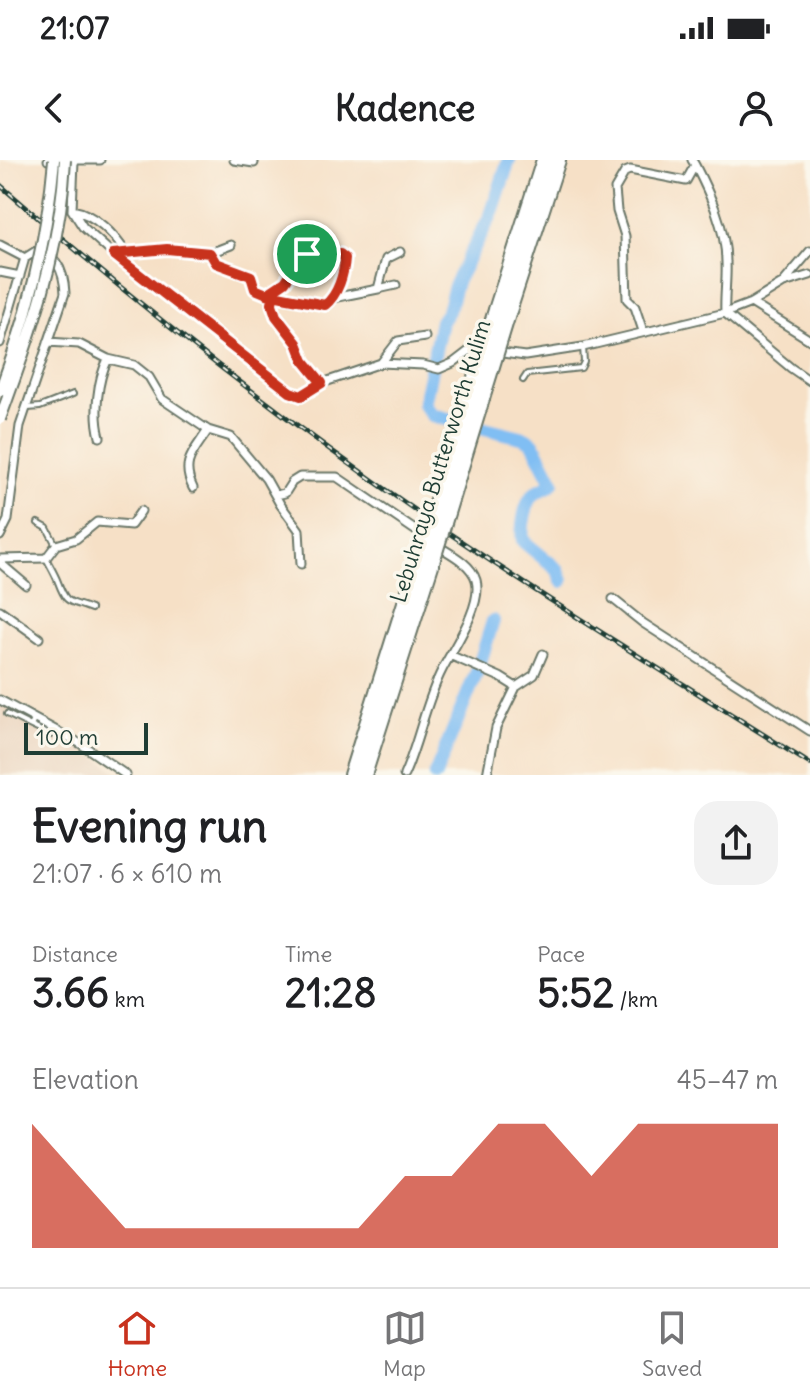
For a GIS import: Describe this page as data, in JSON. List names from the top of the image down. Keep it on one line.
{"streets":{"highway":["Lebuhraya Butterworth Kulim"]},"scale_bar":"100 m","page":{"status":"21:07","header":"Kadence","scale":"100 m","heading":["Evening run","21:07 · 6 × 610 m"],"stats":[["Distance","3.66 km"],["Time","21:28"],["Pace","5:52 /km"]],"chart":["Elevation","45–47 m"],"tabs":["Home","Map","Saved"]}}
